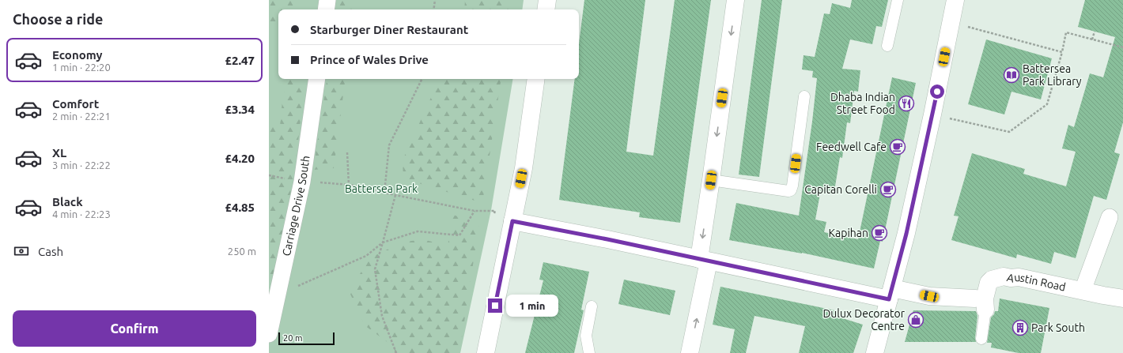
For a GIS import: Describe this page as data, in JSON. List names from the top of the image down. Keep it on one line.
{"streets":{"main road":["Austin Road"],"street":["Carriage Drive South"]},"parks":["Battersea Park"],"places":{"library":["Battersea Park Library"],"restaurant":["Dhaba Indian Street Food"],"cafe":["Feedwell Cafe","Capitan Corelli","Kapihan"],"shop":["Dulux Decorator Centre"],"building":["Park South"]},"scale_bar":"20 m","page":{"heading":"Choose a ride","banner":["Starburger Diner Restaurant","Prince of Wales Drive"],"list":[{"name":"Economy","note":"1 min · 22:20","value":"£2.47"},{"name":"Comfort","note":"2 min · 22:21","value":"£3.34"},{"name":"XL","note":"3 min · 22:22","value":"£4.20"},{"name":"Black","note":"4 min · 22:23","value":"£4.85"}],"pay":["Cash","250 m"],"bubble":"1 min","buttons":"Confirm","scale":"20 m"}}
